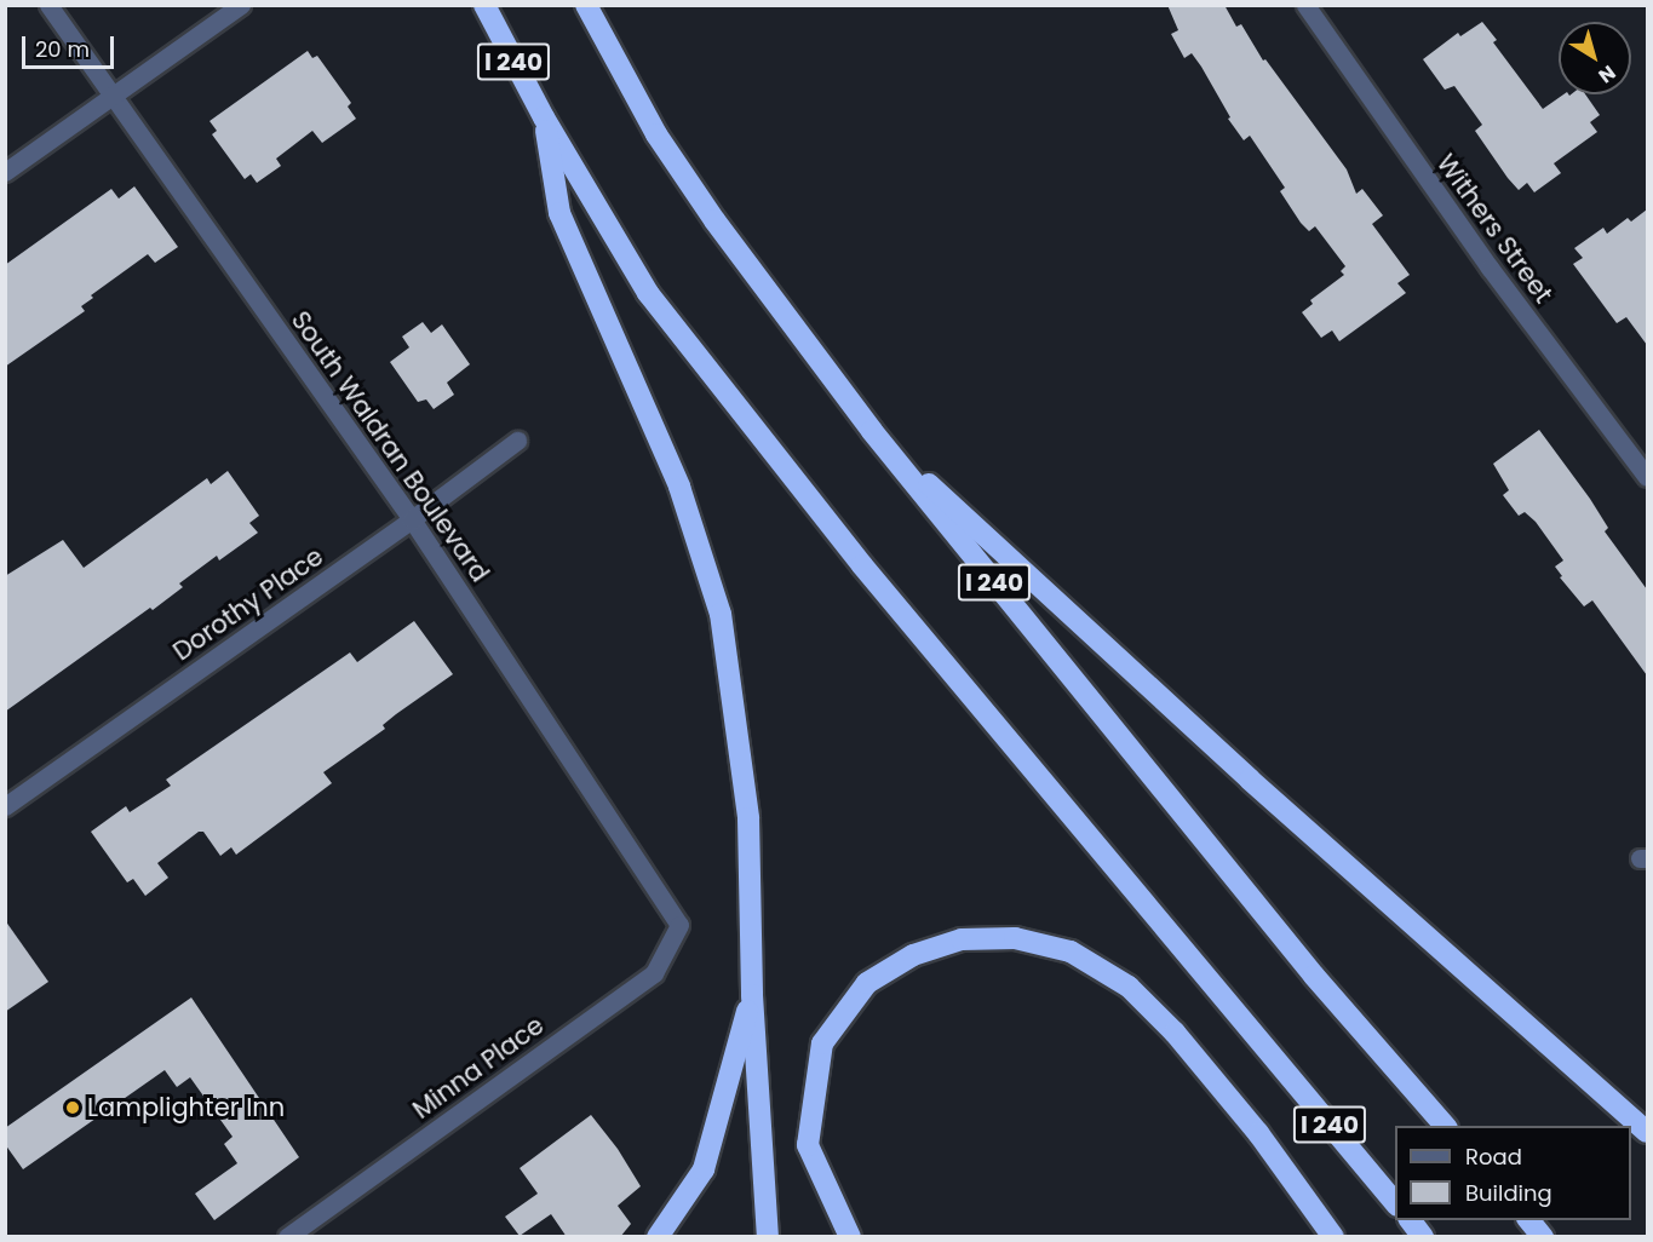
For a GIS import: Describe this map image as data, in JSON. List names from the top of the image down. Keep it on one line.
{"streets":{"highway":["I 240"],"street":["Withers Street","South Waldran Boulevard","Dorothy Place","Minna Place"]},"crossings":[["South Waldran Boulevard","Dorothy Place"],["South Waldran Boulevard","Minna Place"]],"places":["Lamplighter Inn"],"legend":["Road","Building"],"scale_bar":"20 m","north":"bottom right"}
